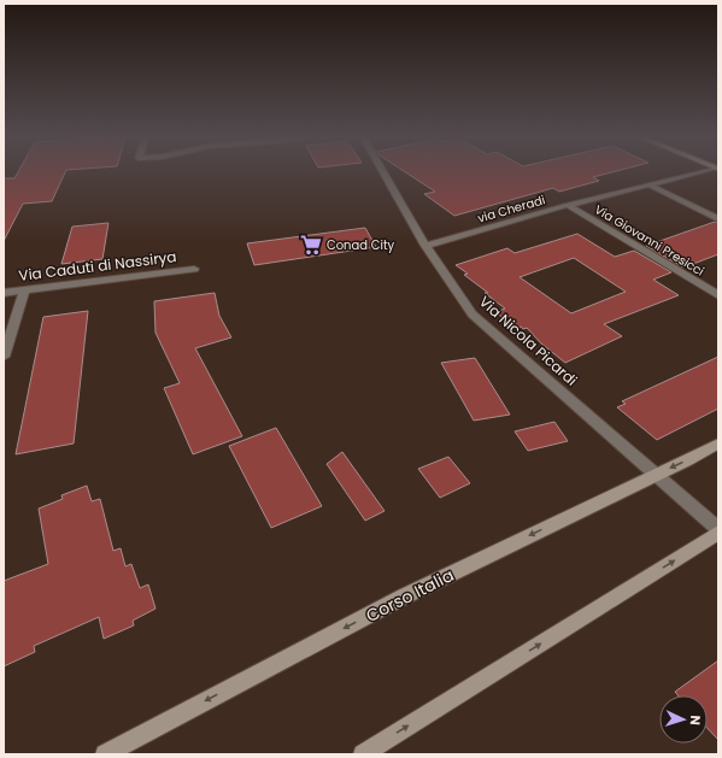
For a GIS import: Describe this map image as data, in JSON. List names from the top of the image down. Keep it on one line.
{"streets":{"street":["via Cheradi","Via Giovanni Presicci","Via Caduti di Nassirya","Via Nicola Picardi","Corso Italia"]},"crossings":[["via Cheradi","Via Giovanni Presicci"],["via Cheradi","Via Nicola Picardi"],["Via Nicola Picardi","Corso Italia"]],"places":{"supermarket":["Conad City"]},"north":"right"}
